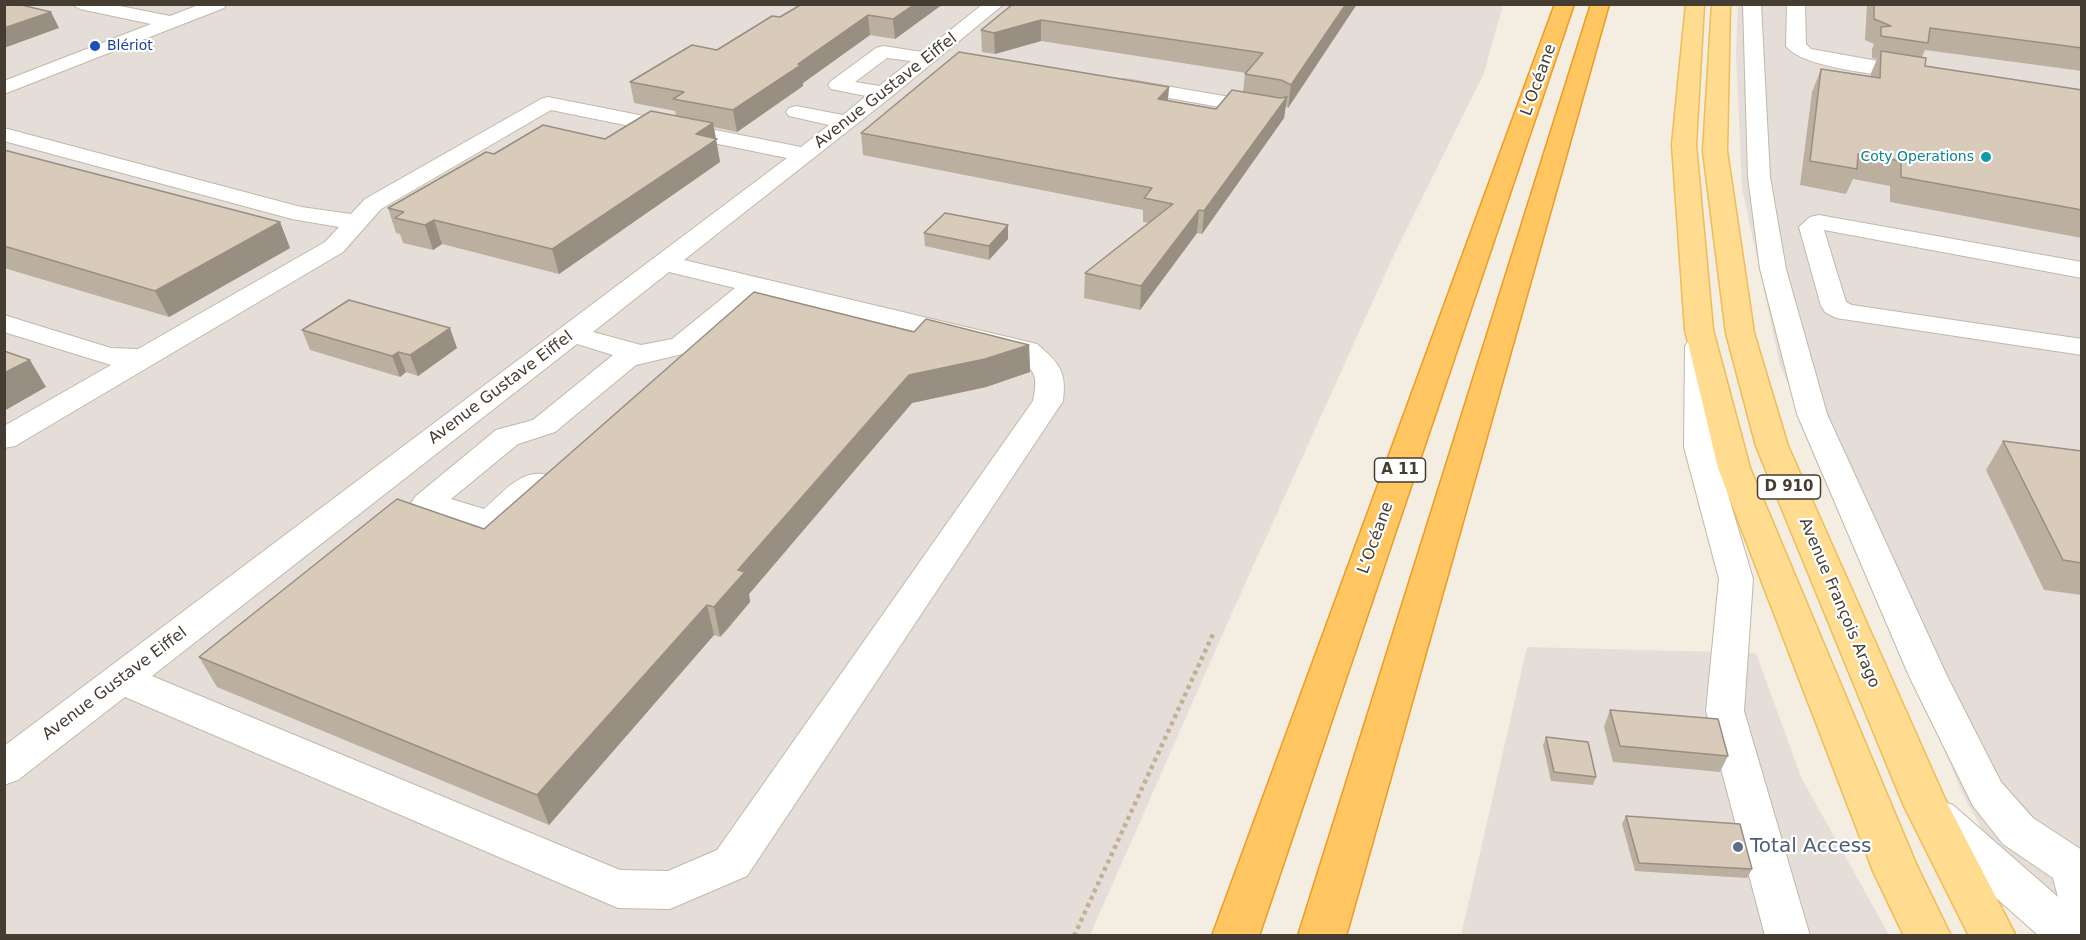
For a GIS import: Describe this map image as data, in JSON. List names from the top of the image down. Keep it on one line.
{"streets":{"highway":["L’Océane","A 11"],"main road":["D 910","Avenue François Arago"],"street":["Avenue Gustave Eiffel"]},"places":["Blériot","Coty Operations","Total Access"]}
